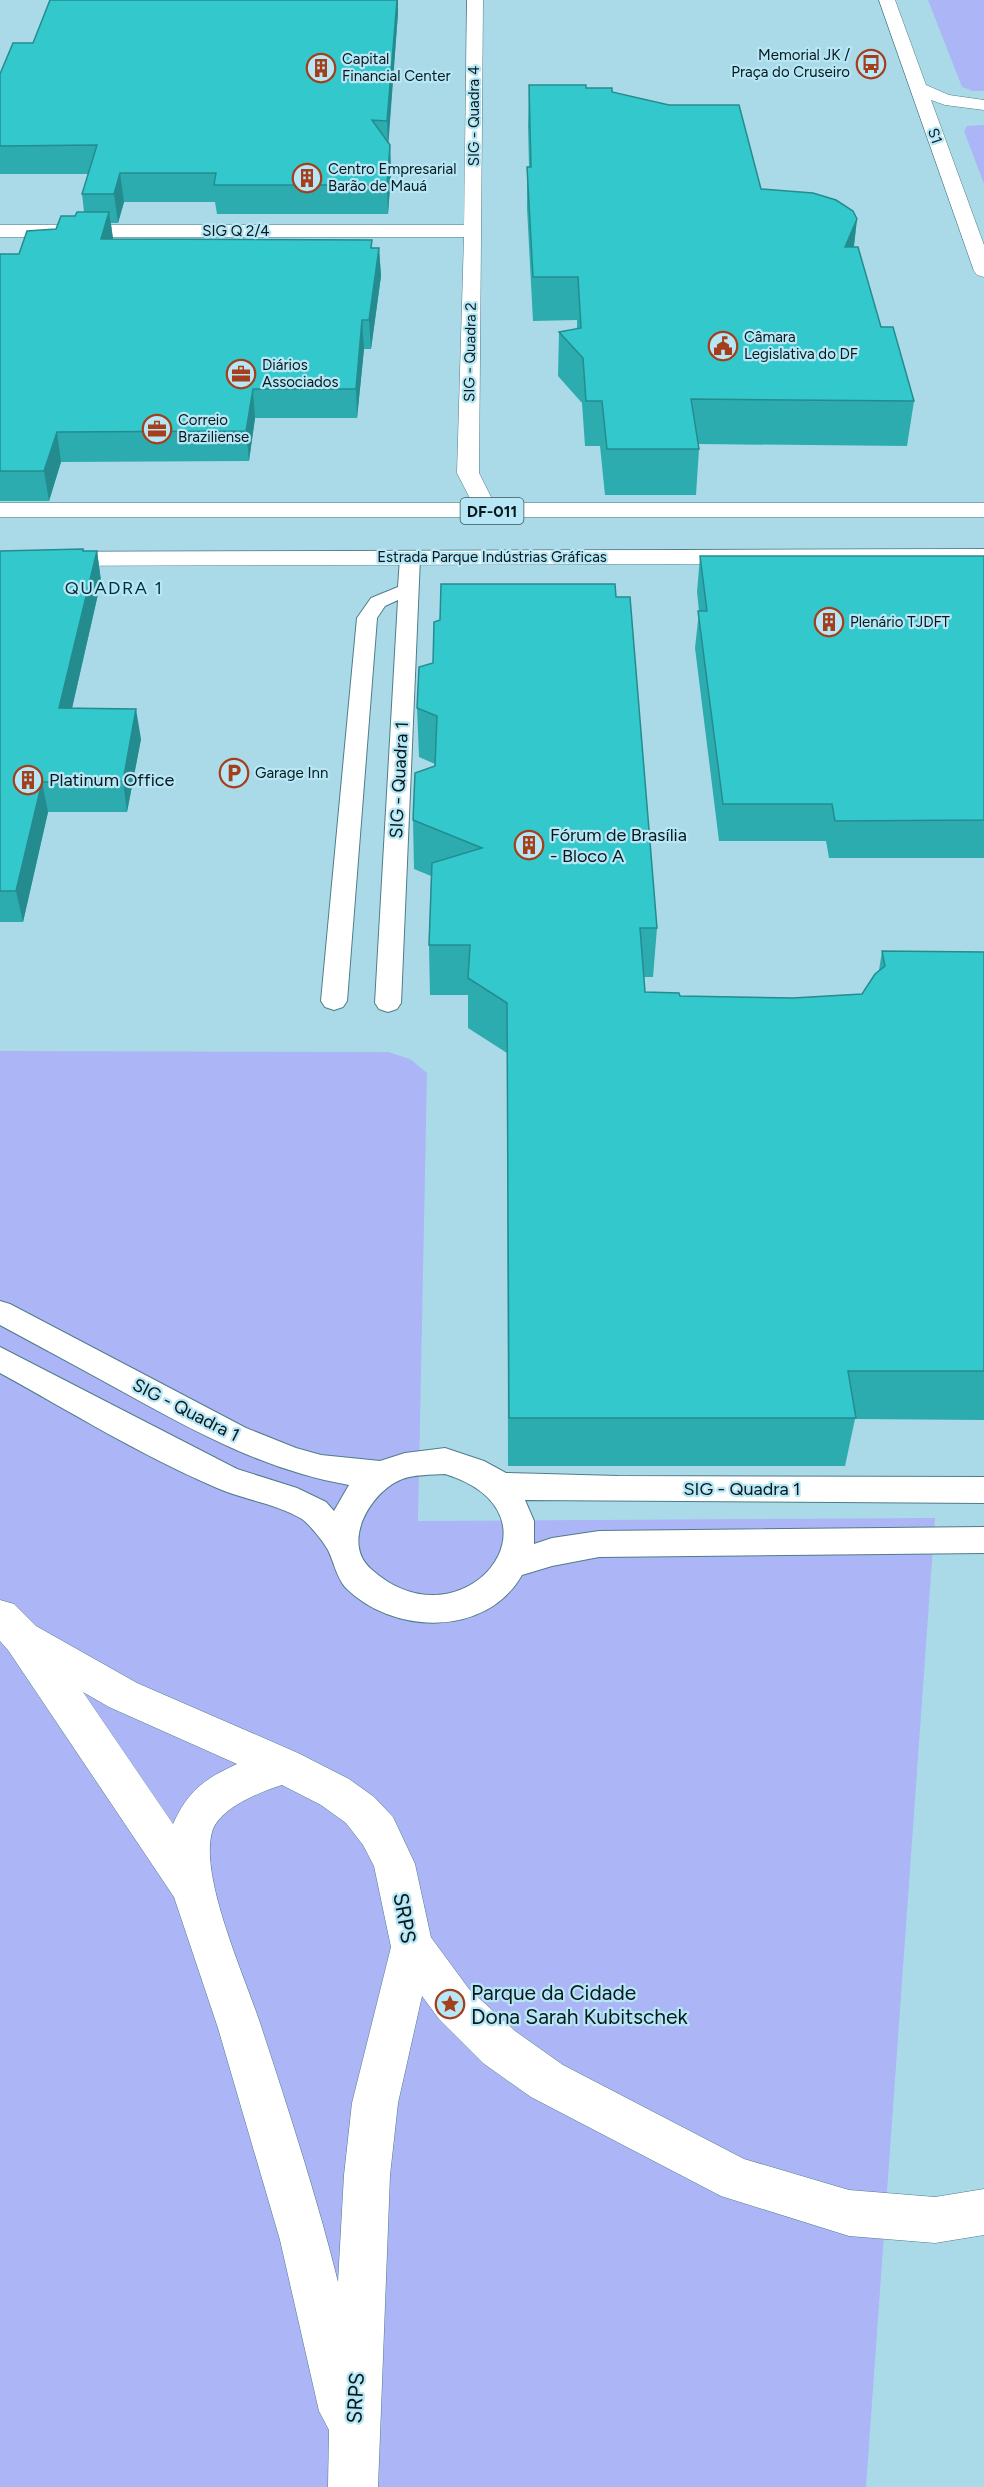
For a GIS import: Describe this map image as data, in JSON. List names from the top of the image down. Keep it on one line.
{"streets":{"main road":["SIG - Quadra 4","S1","SIG Q 2/4","SIG - Quadra 2","DF-011","Estrada Parque Indústrias Gráficas","SRPS"],"street":["SIG - Quadra 1"]},"crossings":[["SIG - Quadra 4","SIG Q 2/4"],["SIG - Quadra 4","SIG - Quadra 2"],["SIG Q 2/4","SIG - Quadra 2"],["SIG - Quadra 2","DF-011"],["Estrada Parque Indústrias Gráficas","SIG - Quadra 1"]],"districts":["QUADRA 1"],"places":{"bus stop":["Memorial JK / Praça do Cruseiro"],"building":["Capital Financial Center","Centro Empresarial Barão de Mauá","Plenário TJDFT","Platinum Office","Fórum de Brasília - Bloco A"],"public building":["Câmara Legislativa do DF"],"office":["Diários Associados","Correio Braziliense"],"parking":["Garage Inn"],"place":["Parque da Cidade Dona Sarah Kubitschek"]}}
